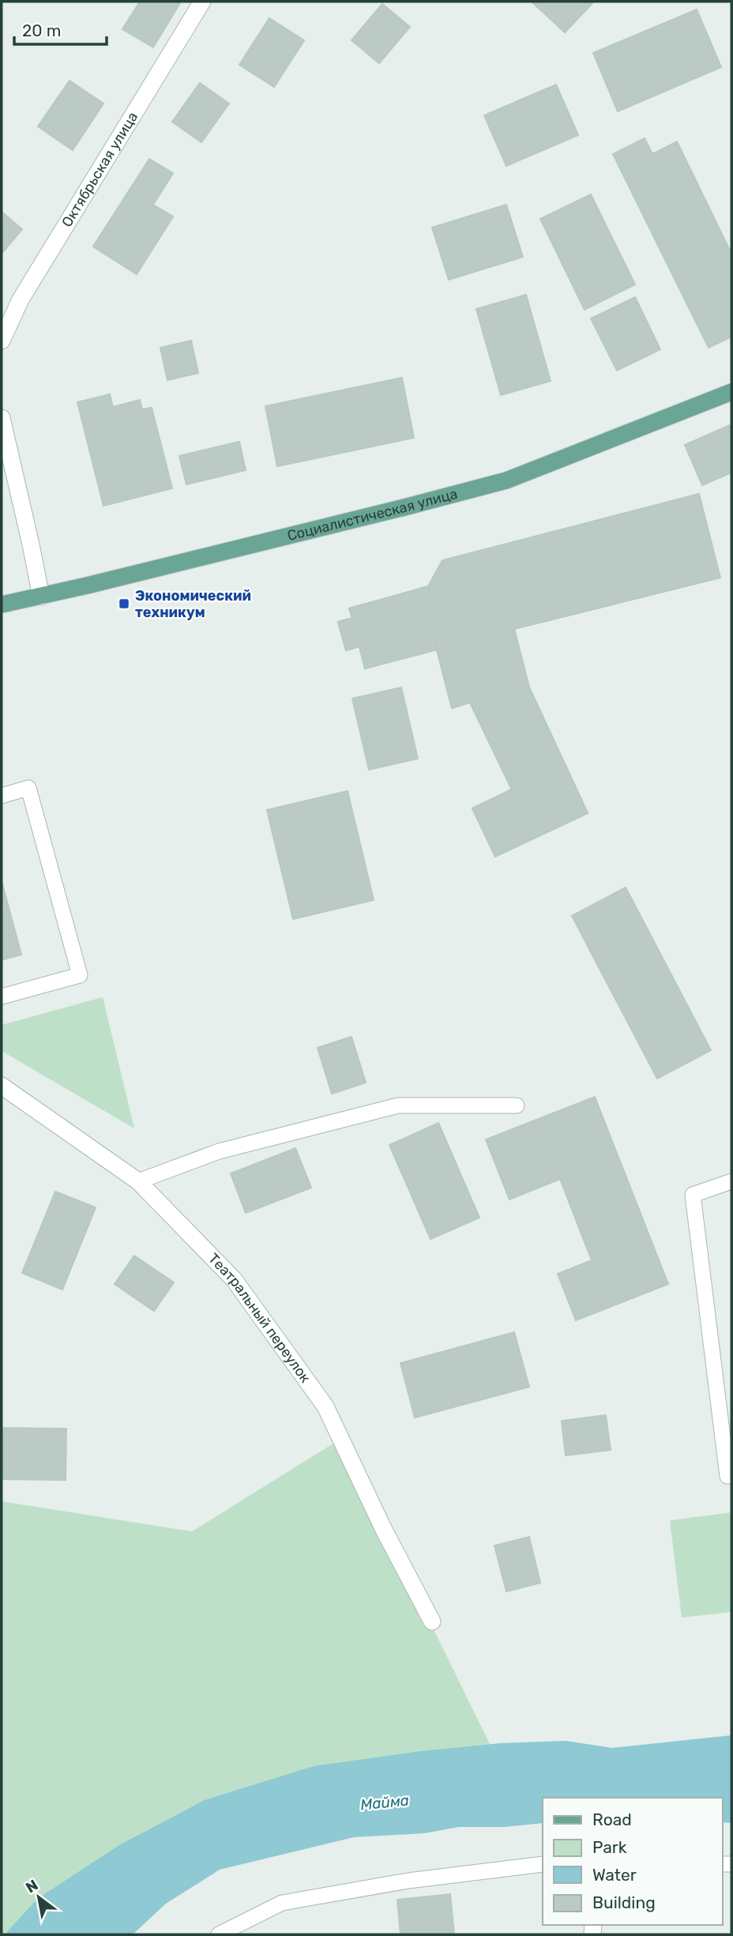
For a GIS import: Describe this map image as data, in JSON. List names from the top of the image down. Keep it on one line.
{"streets":{"main road":["Социалистическая улица"],"street":["Октябрьская улица","Театральный переулок"]},"water":["Майма"],"places":{"transit":["Экономический техникум"]},"legend":["Road","Park","Water","Building"],"scale_bar":"20 m","north":"top left"}
